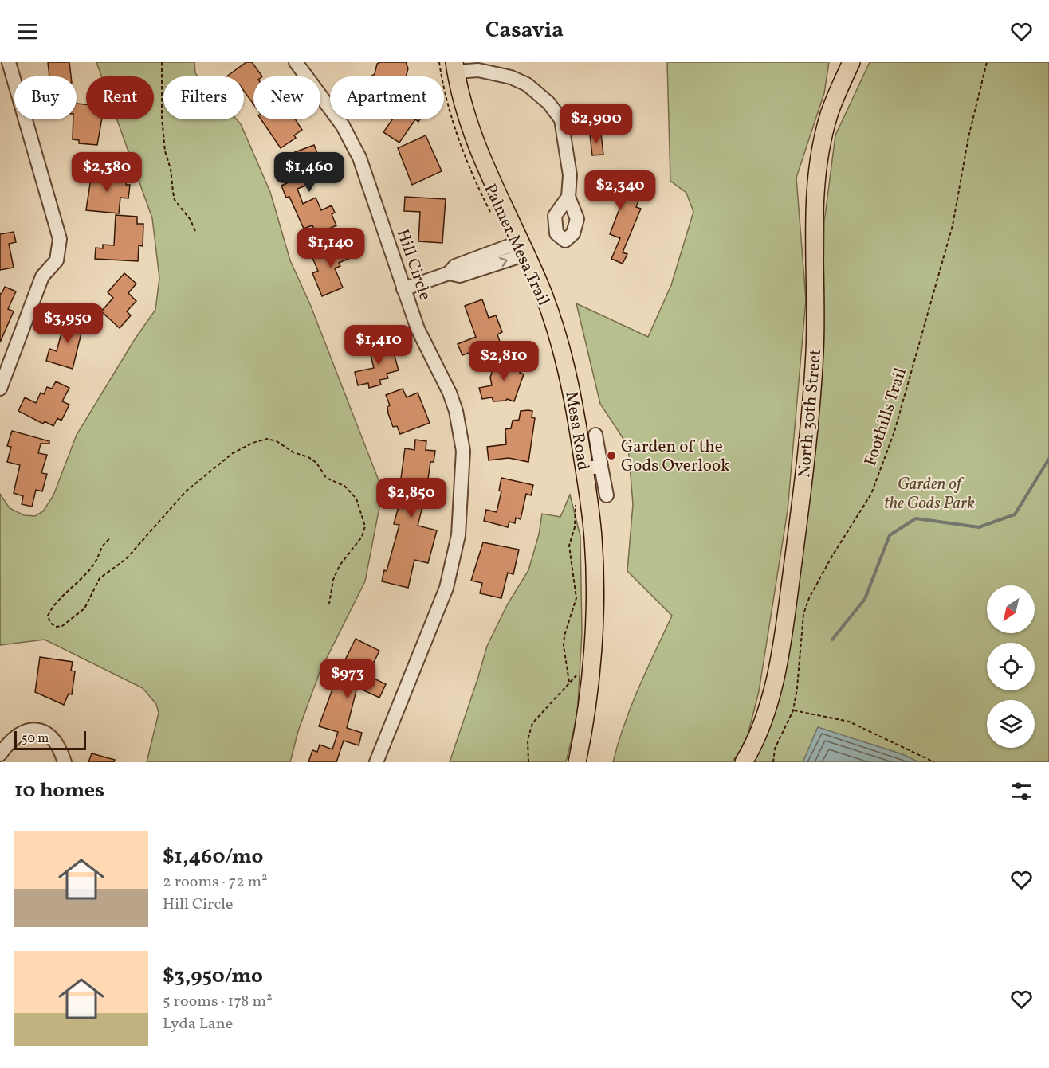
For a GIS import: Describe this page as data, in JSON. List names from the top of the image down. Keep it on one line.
{"streets":{"main road":["North 30th Street","Mesa Road"],"street":["Hill Circle"],"path":["Palmer Mesa Trail","Foothills Trail"]},"parks":["Garden of the Gods Park"],"places":["Garden of the Gods Overlook"],"scale_bar":"50 m","north":"bottom left","page":{"header":"Casavia","chip":["Buy","Rent","Filters","New","Apartment"],"price":["$2,900","$2,380","$1,460","$2,340","$1,140","$3,950","$1,410","$2,810","$2,850","$973"],"scale":"50 m","heading":"10 homes","list":[{"name":"$1,460/mo","note":"2 rooms · 72 m² · Hill Circle"},{"name":"$3,950/mo","note":"5 rooms · 178 m² · Lyda Lane"}]}}
